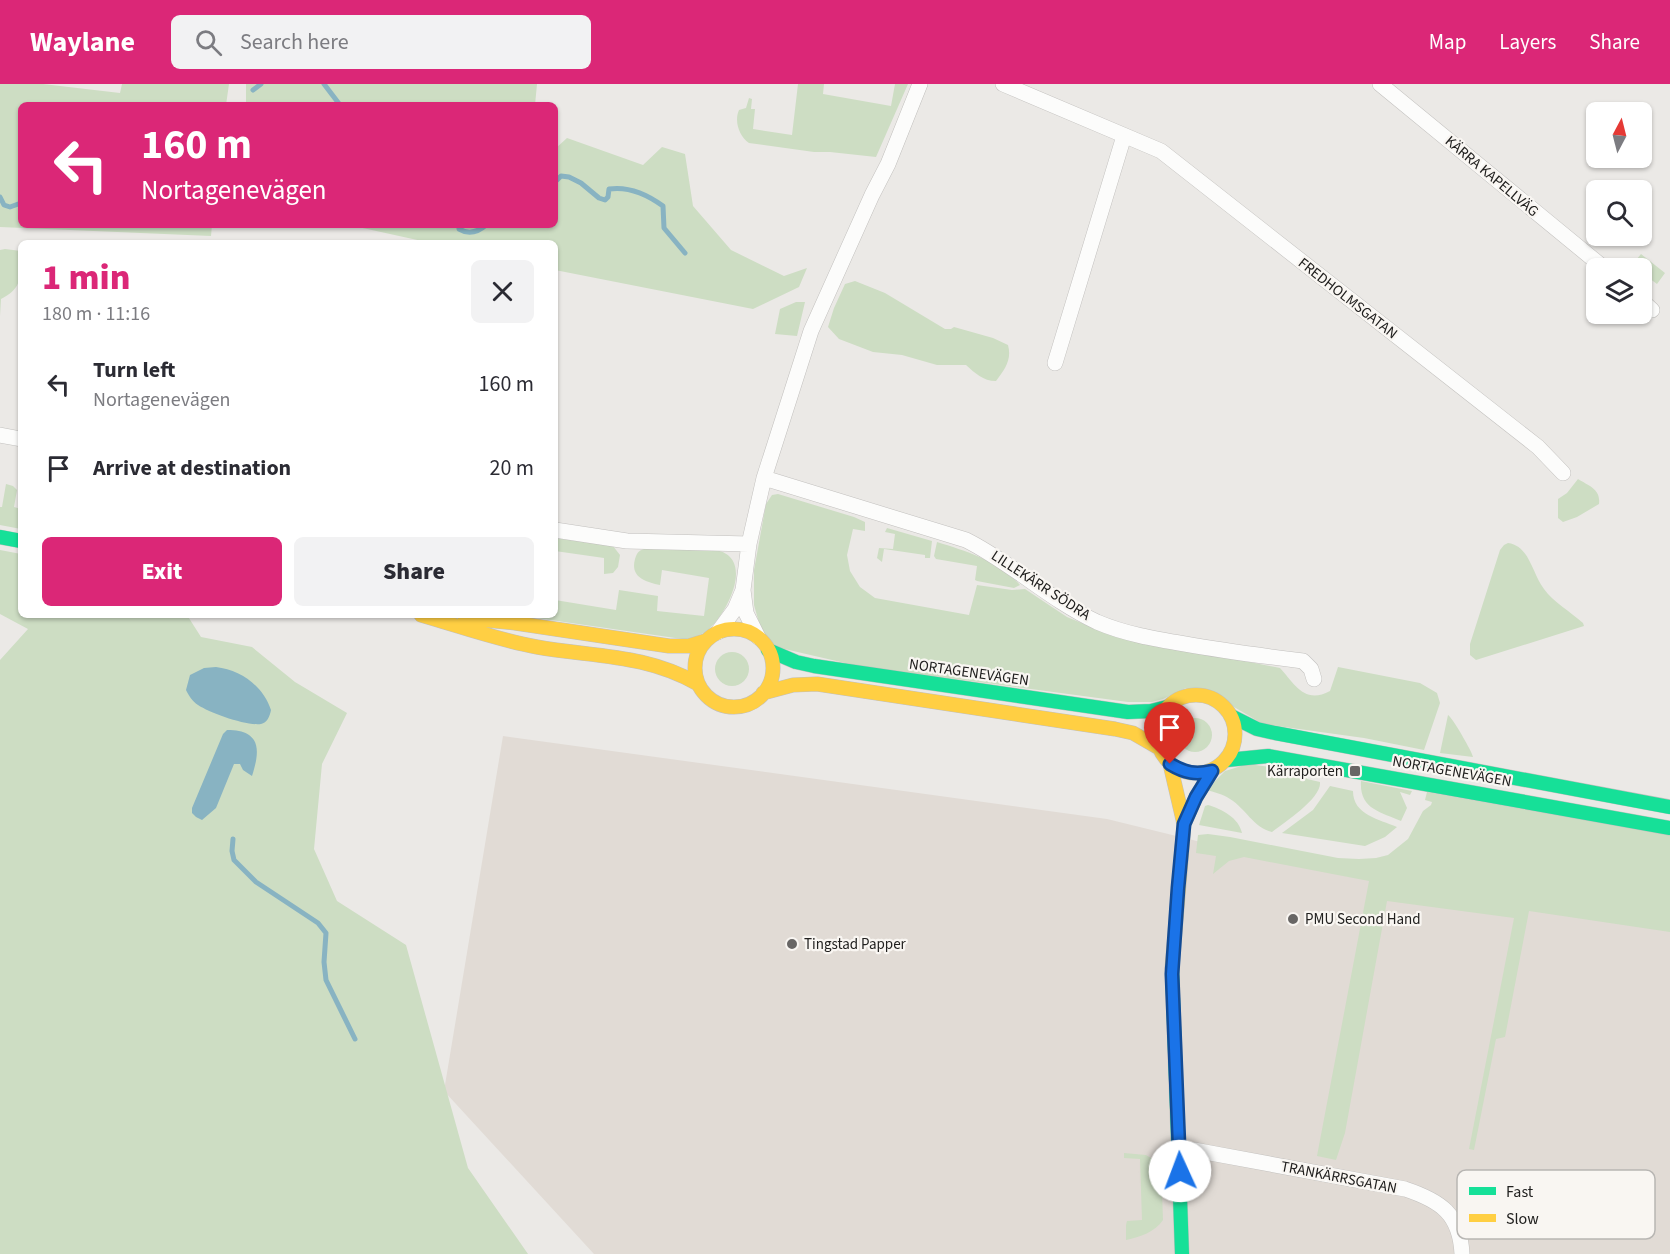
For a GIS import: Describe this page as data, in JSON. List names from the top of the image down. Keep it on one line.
{"streets":{"street":["KÄRRA KAPELLVÄG","FREDHOLMSGATAN","LILLEKÄRR SÖDRA","NORTAGENEVÄGEN","TRANKÄRRSGATAN"]},"places":{"transit":["Kärraporten"],"other":["PMU Second Hand","Tingstad Papper"]},"legend":["Fast","Slow"],"north":"top","page":{"header":"Waylane","search":"Search here","nav":["Map","Layers","Share"],"turn":["160 m","Nortagenevägen"],"heading":["1 min","180 m · 11:16"],"list":[{"name":"Turn left","note":"Nortagenevägen","value":"160 m"},{"name":"Arrive at destination","value":"20 m"}],"buttons":["Exit","Share"]}}
